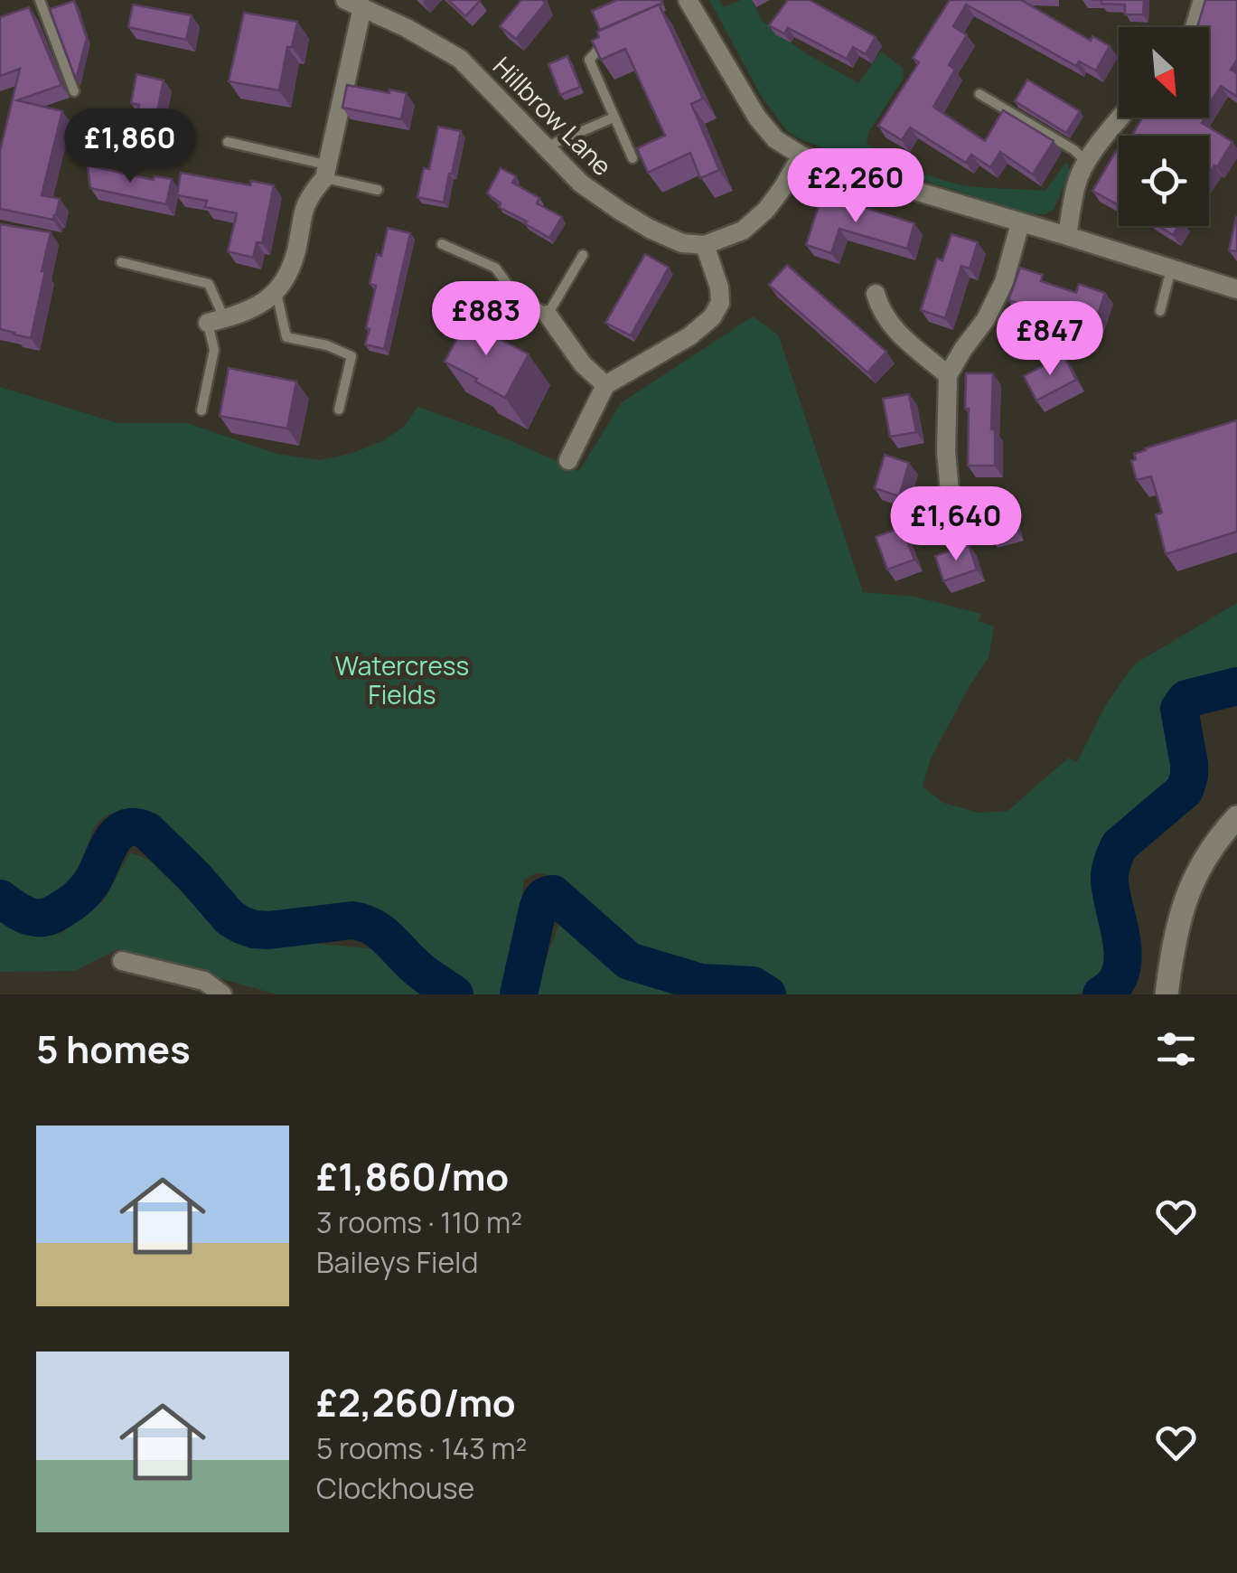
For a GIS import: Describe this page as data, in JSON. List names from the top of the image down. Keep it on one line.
{"streets":{"street":["Hillbrow Lane"]},"parks":["Watercress Fields"],"north":"bottom right","page":{"price":["£1,860","£2,260","£883","£847","£1,640"],"heading":"5 homes","list":[{"name":"£1,860/mo","note":"3 rooms · 110 m² · Baileys Field"},{"name":"£2,260/mo","note":"5 rooms · 143 m² · Clockhouse"}]}}
